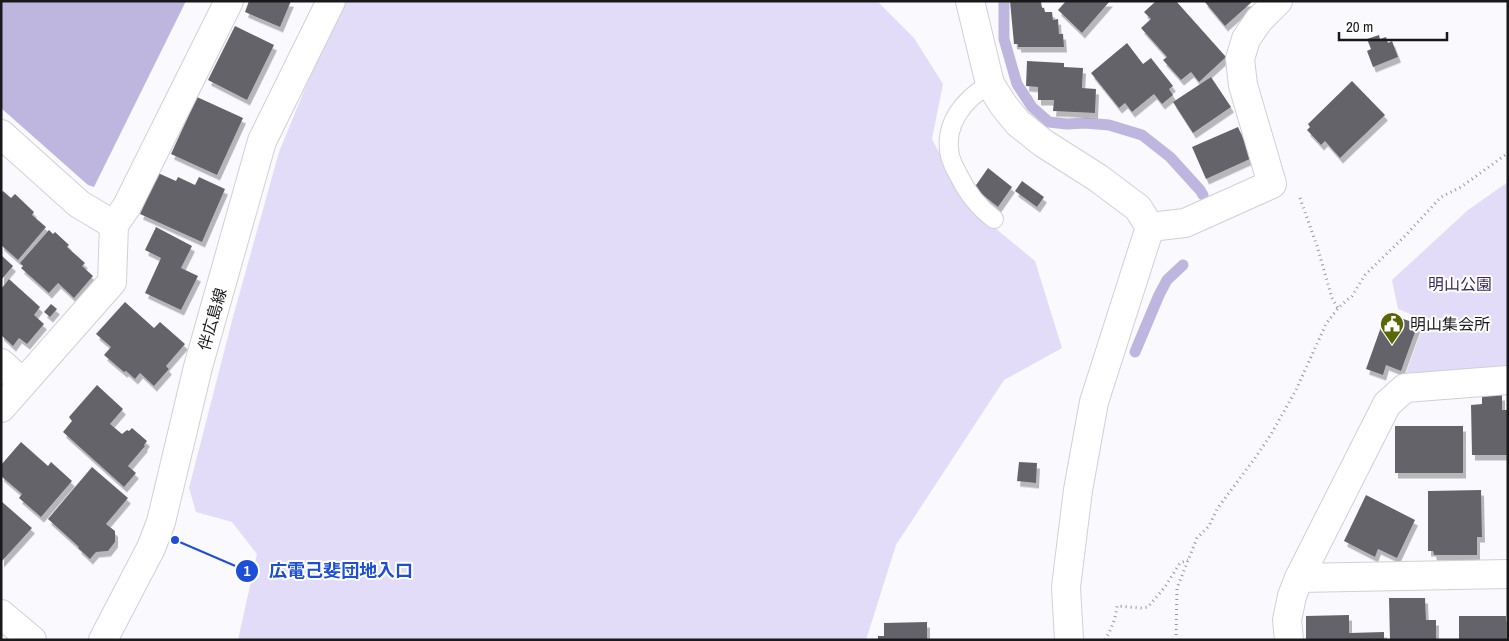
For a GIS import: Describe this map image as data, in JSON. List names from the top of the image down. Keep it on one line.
{"streets":{"street":["伴広島線"]},"parks":["明山公園"],"places":{"public building":["明山集会所"],"other":["広電己斐団地入口"]},"scale_bar":"20 m"}
